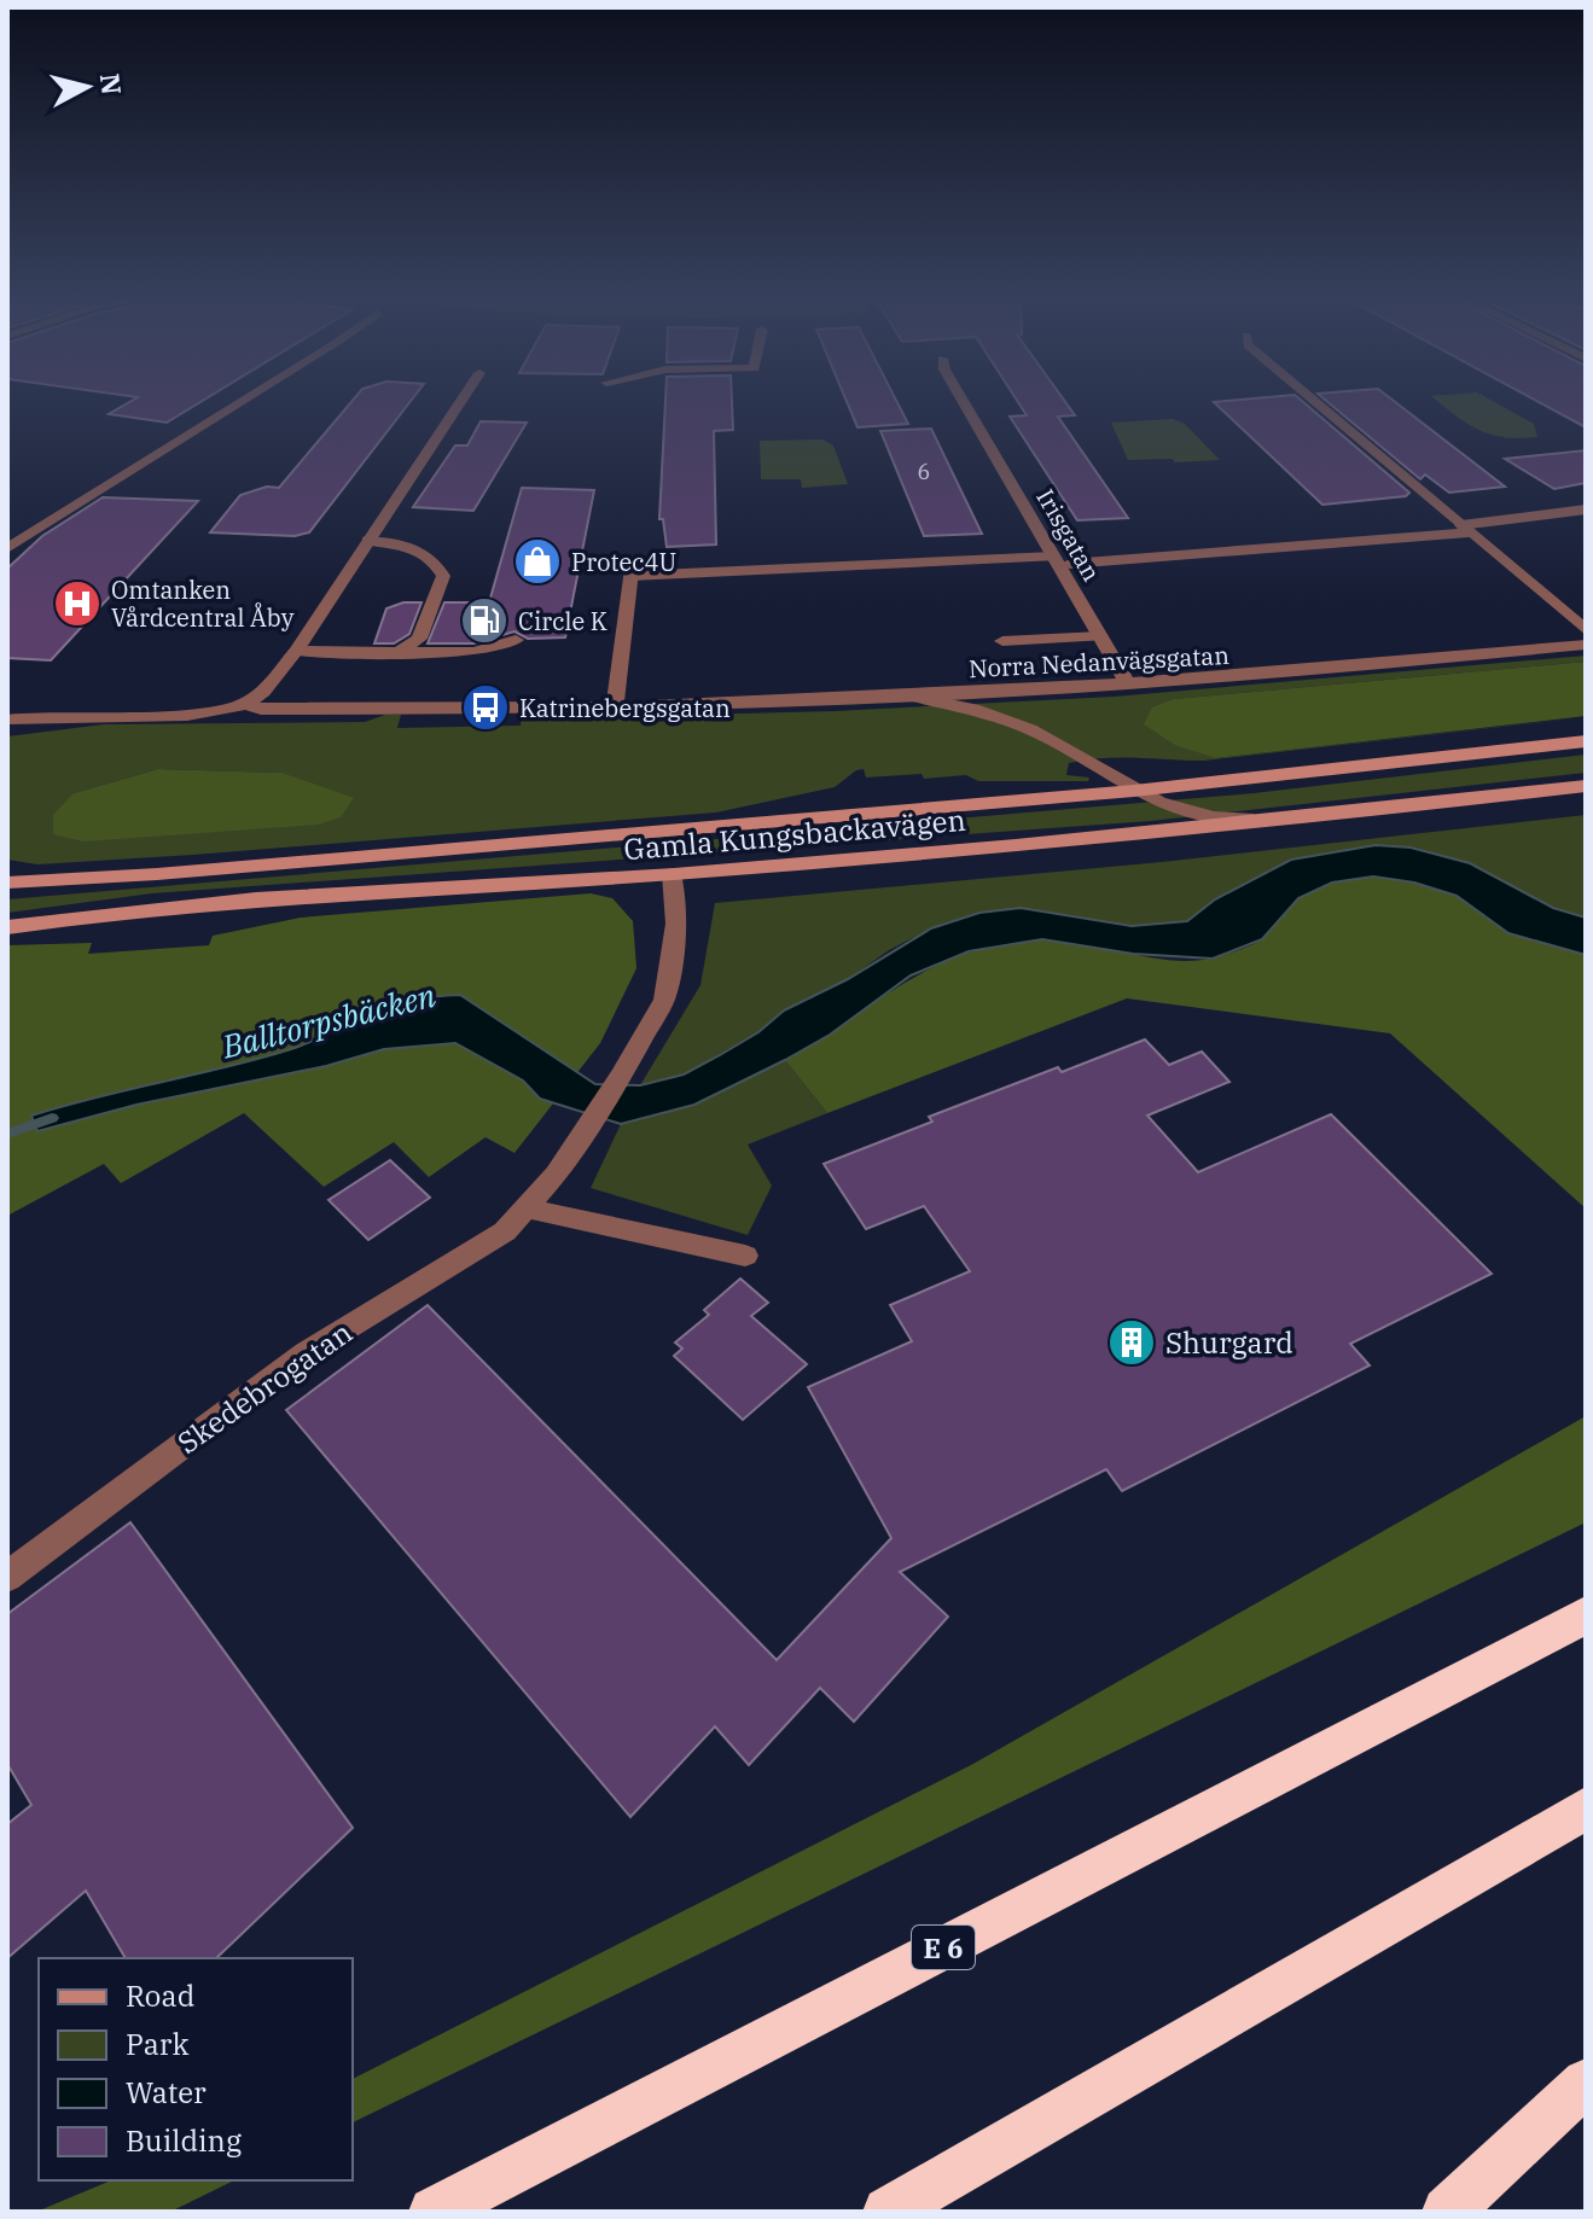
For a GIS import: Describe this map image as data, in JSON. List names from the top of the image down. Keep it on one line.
{"streets":{"highway":["E 6"],"main road":["Gamla Kungsbackavägen"],"street":["Irisgatan","Norra Nedanvägsgatan","Skedebrogatan"]},"crossings":[["Irisgatan","Norra Nedanvägsgatan"],["Gamla Kungsbackavägen","Skedebrogatan"]],"water":["Balltorpsbäcken"],"places":{"shop":["Protec4U"],"hospital":["Omtanken Vårdcentral Åby"],"fuel station":["Circle K"],"bus stop":["Katrinebergsgatan"],"building":["Shurgard"]},"house_numbers":["6"],"legend":["Road","Park","Water","Building"],"north":"right"}
